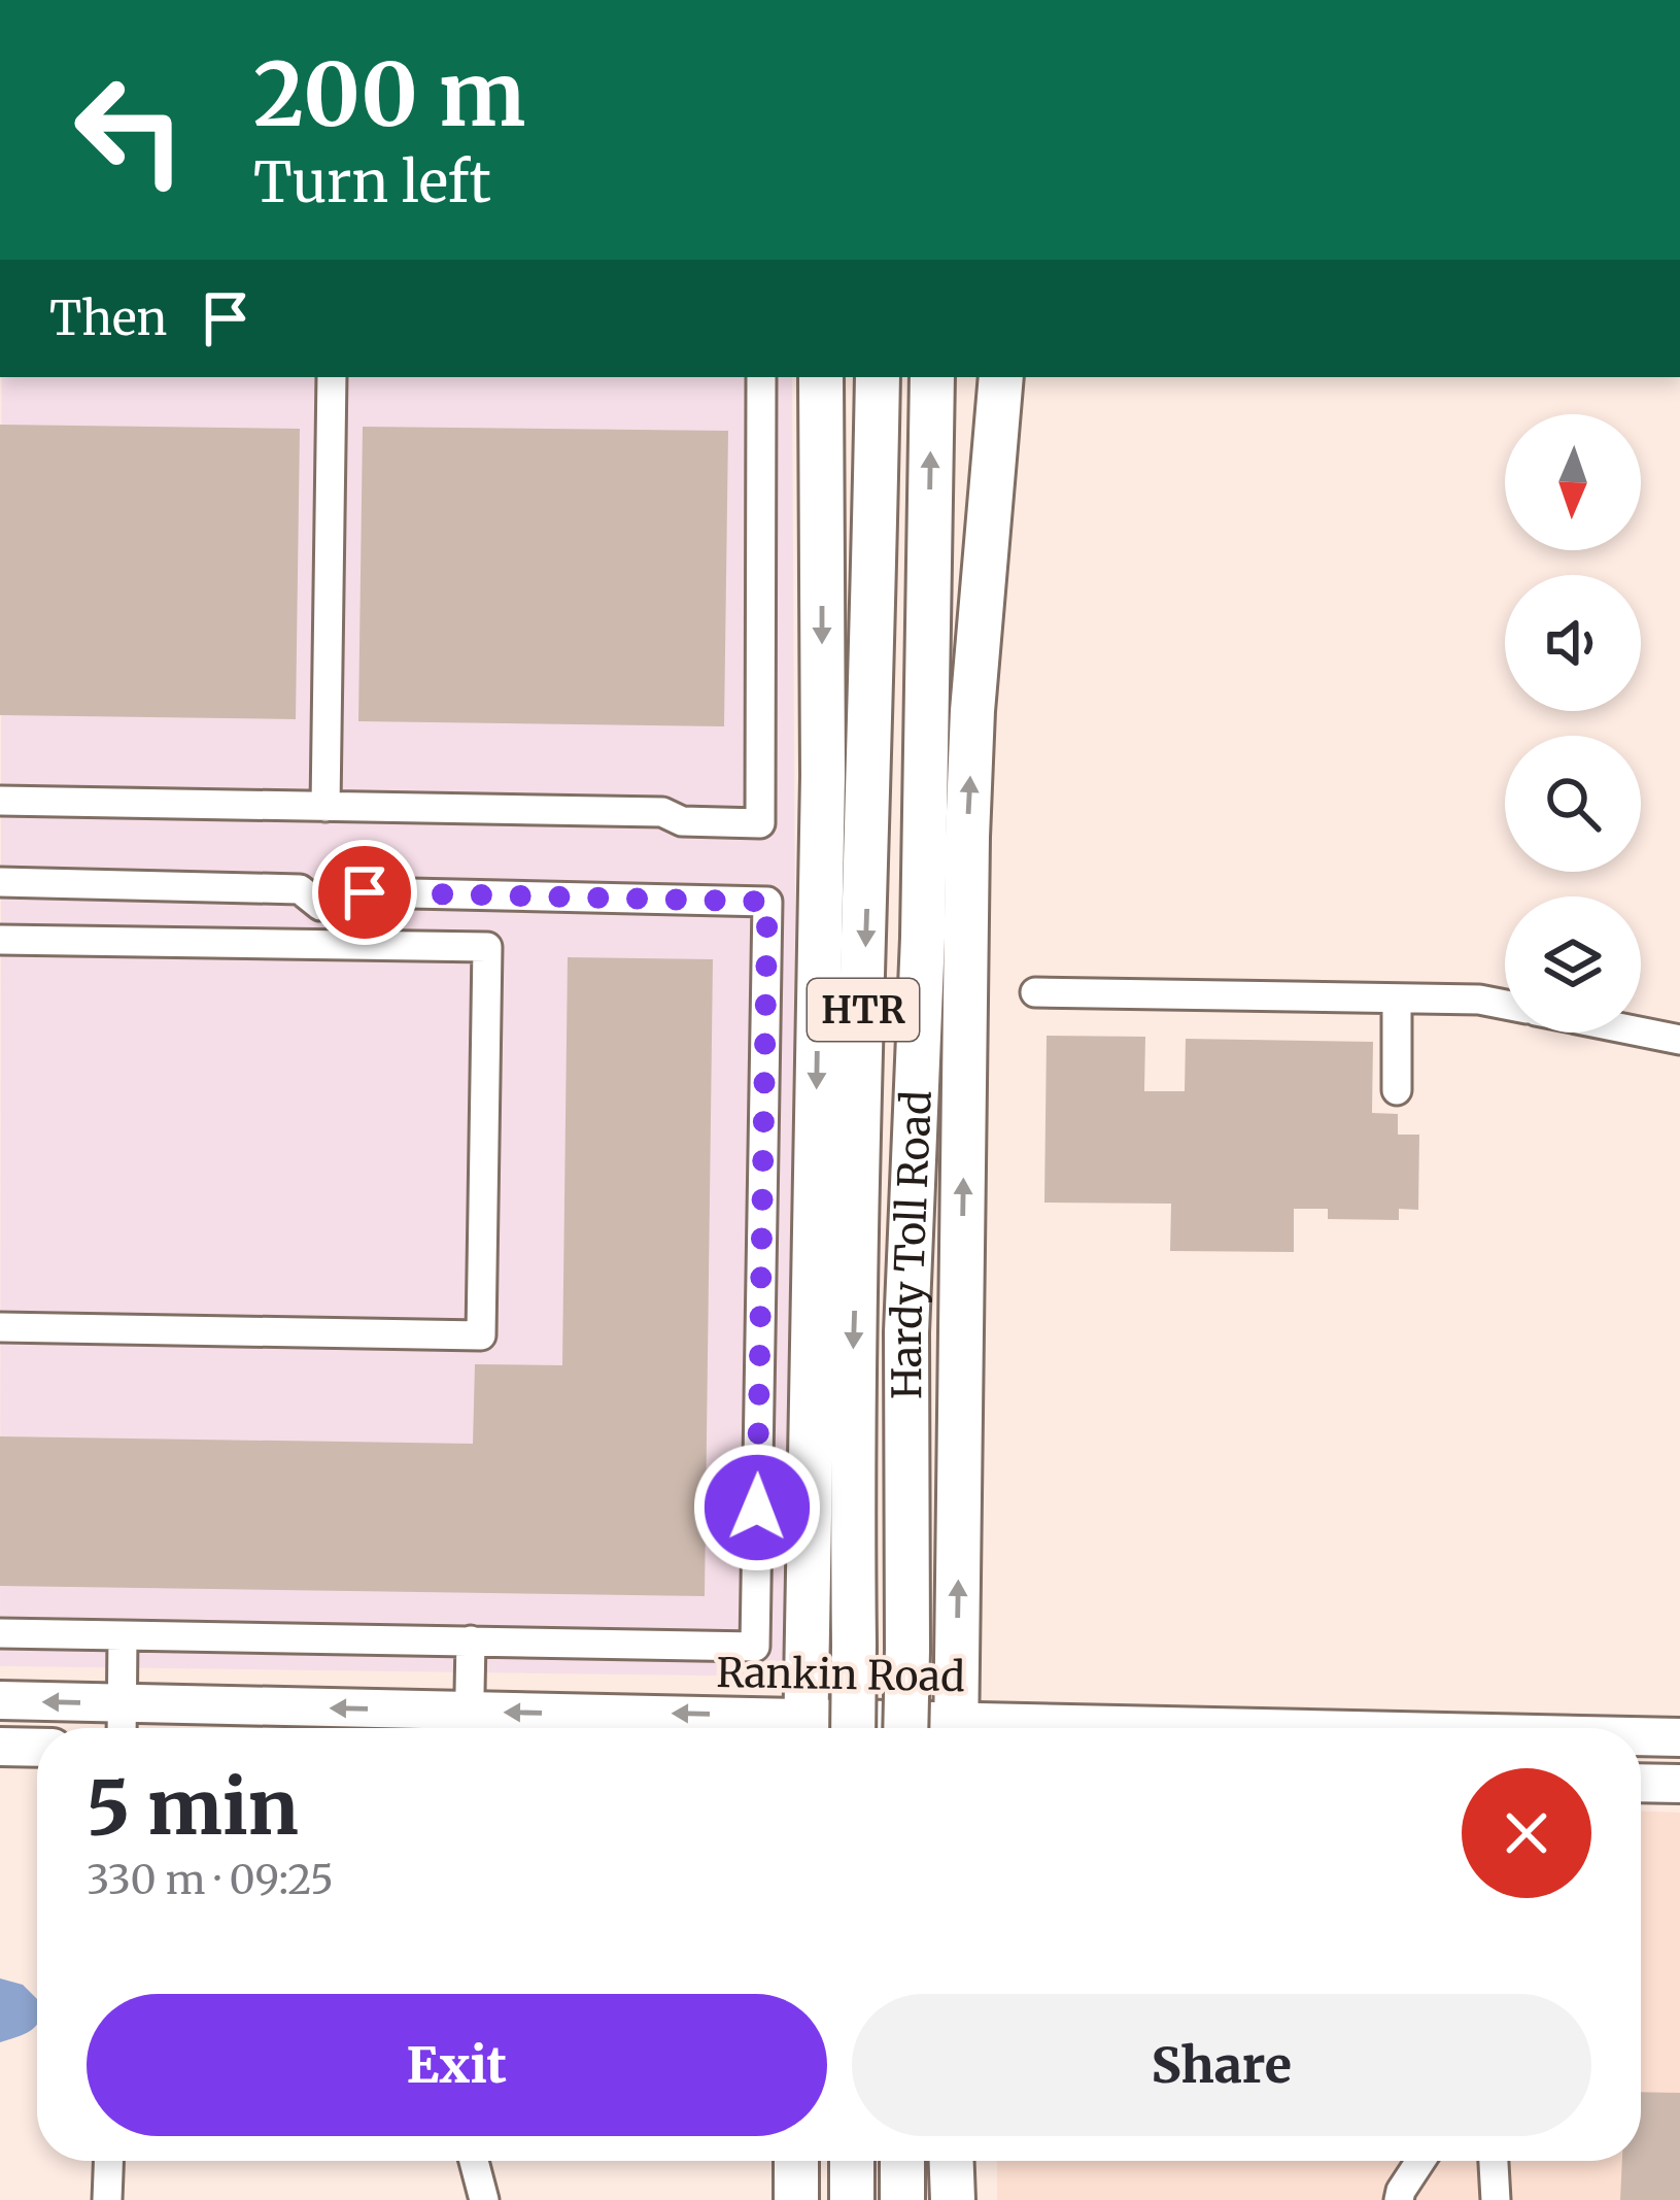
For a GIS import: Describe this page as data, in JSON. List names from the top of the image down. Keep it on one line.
{"streets":{"highway":["HTR","Hardy Toll Road"],"main road":["Rankin Road"]},"one_way":["Rankin Road"],"north":"bottom","page":{"turn":["200 m","Turn left"],"then":"Then","heading":["5 min","330 m · 09:25"],"buttons":["Exit","Share"]}}
